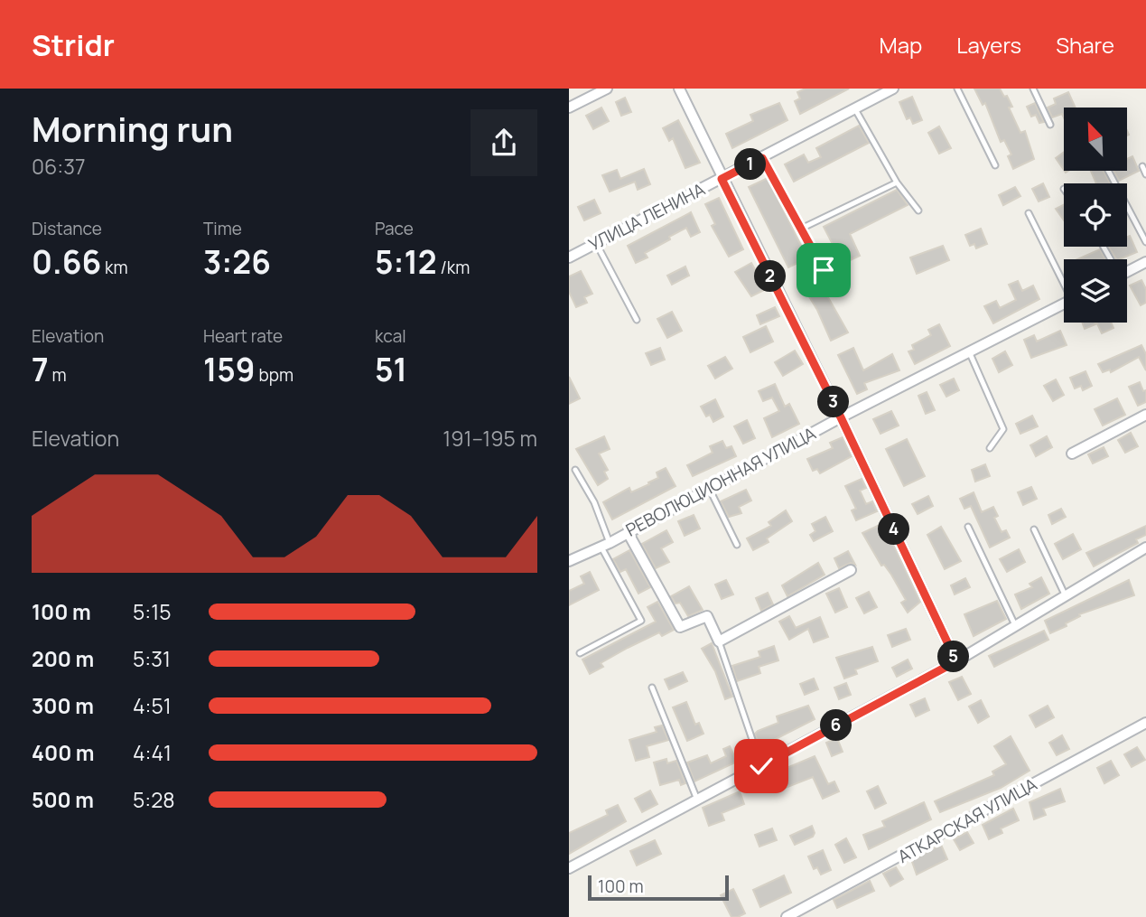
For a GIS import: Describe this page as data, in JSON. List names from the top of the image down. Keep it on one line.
{"streets":{"street":["УЛИЦА ЛЕНИНА","РЕВОЛЮЦИОННАЯ УЛИЦА","АТКАРСКАЯ УЛИЦА"]},"scale_bar":"100 m","north":"top left","page":{"header":"Stridr","nav":["Map","Layers","Share"],"heading":["Morning run","06:37"],"pins":["1","2","3","4","5","6"],"stats":[["Distance","0.66 km"],["Time","3:26"],["Pace","5:12 /km"],["Elevation","7 m"],["Heart rate","159 bpm"],["kcal","51"]],"chart":["Elevation","191–195 m"],"list":[{"name":"100 m","note":"5:15"},{"name":"200 m","note":"5:31"},{"name":"300 m","note":"4:51"},{"name":"400 m","note":"4:41"},{"name":"500 m","note":"5:28"}],"scale":"100 m"}}
